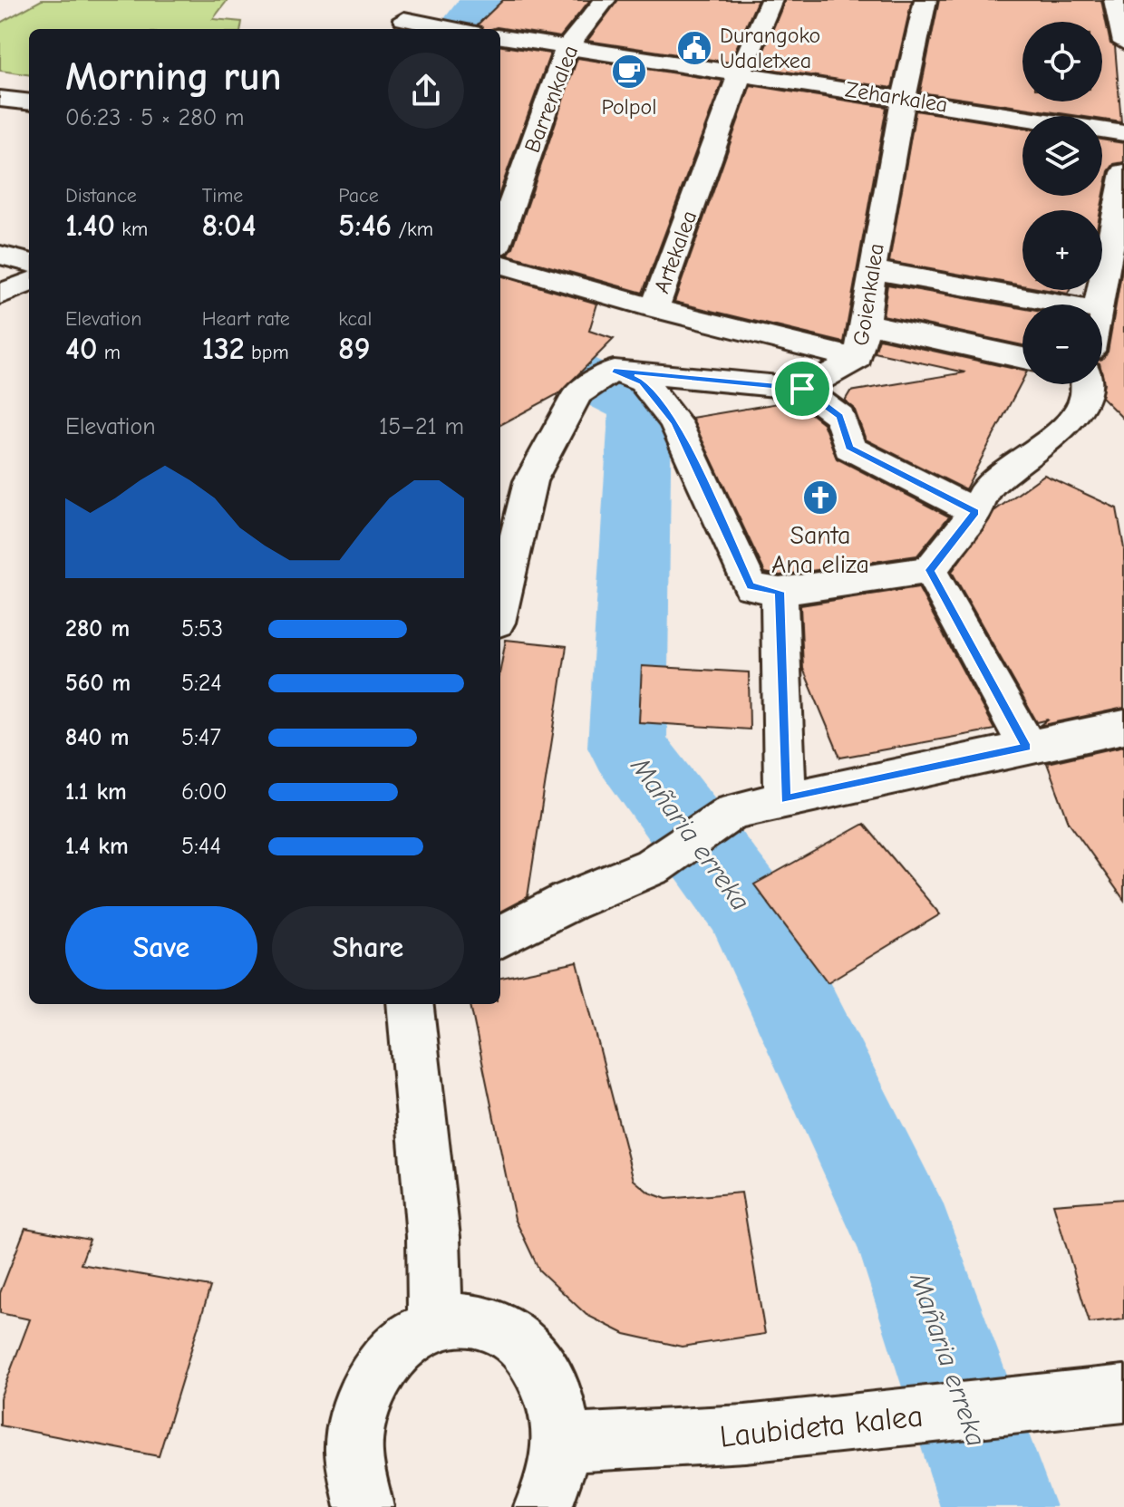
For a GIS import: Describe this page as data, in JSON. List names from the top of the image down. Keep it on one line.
{"streets":{"street":["Zeharkalea","Barrenkalea","Artekalea","Goienkalea","Laubideta kalea"]},"crossings":[["Zeharkalea","Barrenkalea"],["Zeharkalea","Artekalea"],["Zeharkalea","Goienkalea"],["Artekalea","Goienkalea"]],"water":["Mañaria erreka"],"places":{"public building":["Durangoko Udaletxea"],"cafe":["Polpol"],"church":["Santa Ana eliza"]},"page":{"map_buttons":["+","−"],"heading":["Morning run","06:23 · 5 × 280 m"],"stats":[["Distance","1.40 km"],["Time","8:04"],["Pace","5:46 /km"],["Elevation","40 m"],["Heart rate","132 bpm"],["kcal","89"]],"chart":["Elevation","15–21 m"],"list":[{"name":"280 m","note":"5:53"},{"name":"560 m","note":"5:24"},{"name":"840 m","note":"5:47"},{"name":"1.1 km","note":"6:00"},{"name":"1.4 km","note":"5:44"}],"buttons":["Save","Share"]}}
